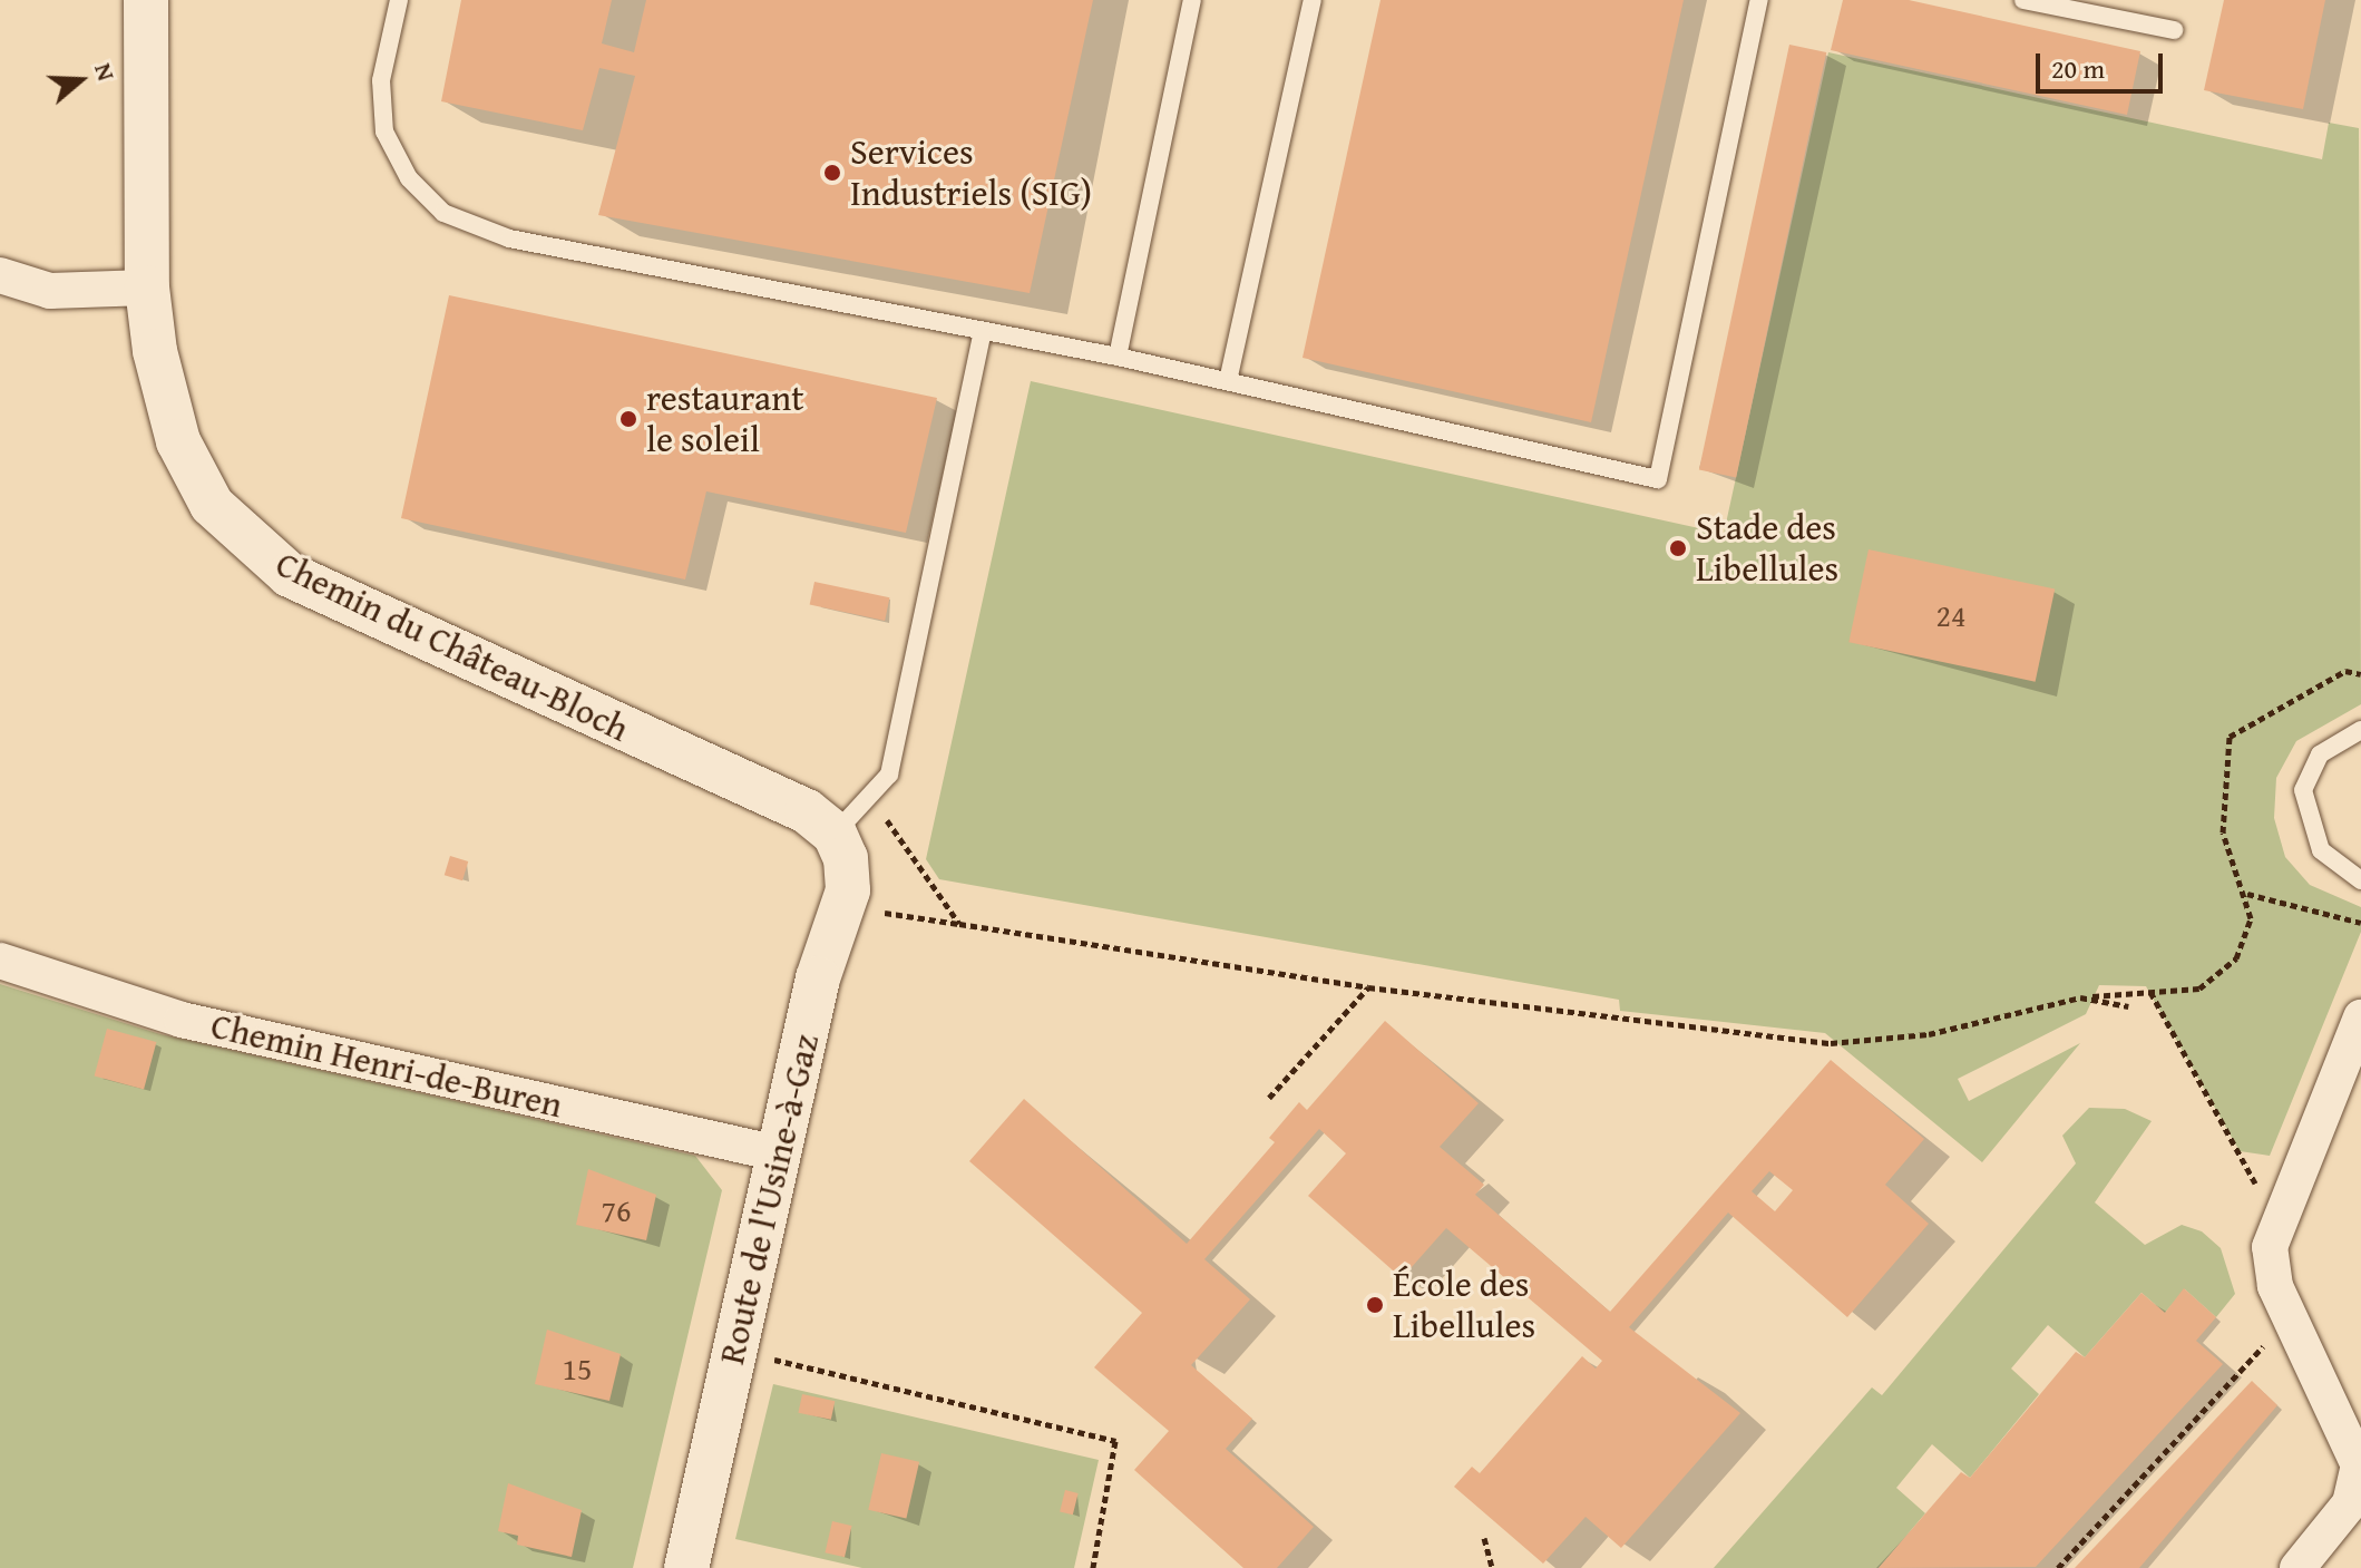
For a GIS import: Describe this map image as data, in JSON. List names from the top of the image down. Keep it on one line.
{"streets":{"street":["Chemin du Château-Bloch","Chemin Henri-de-Buren","Route de l'Usine-à-Gaz"]},"crossings":[["Chemin du Château-Bloch","Route de l'Usine-à-Gaz"],["Chemin Henri-de-Buren","Route de l'Usine-à-Gaz"]],"places":["Services Industriels (SIG)","restaurant le soleil","Stade des Libellules","École des Libellules"],"house_numbers":["24","76","15"],"scale_bar":"20 m","north":"right"}
